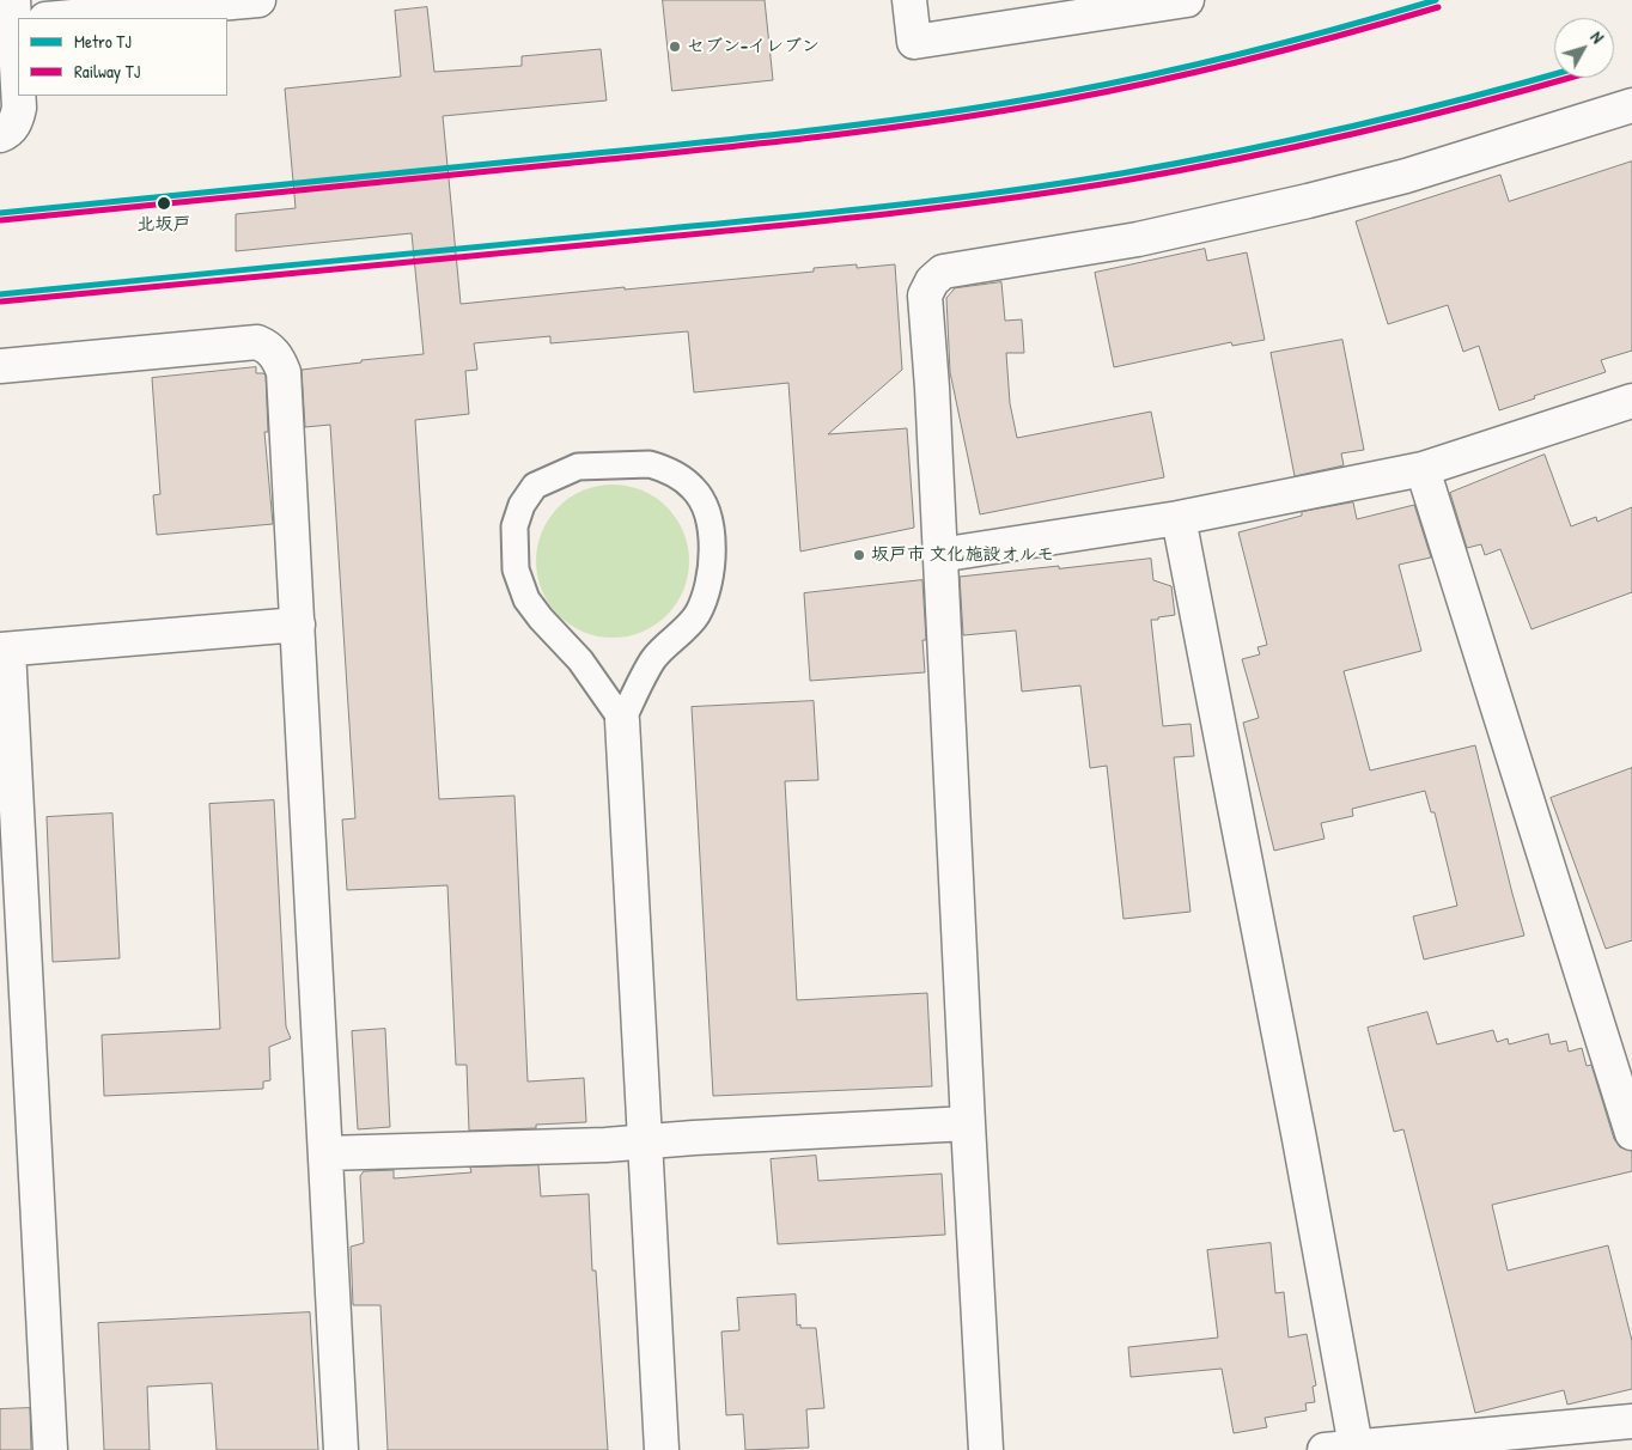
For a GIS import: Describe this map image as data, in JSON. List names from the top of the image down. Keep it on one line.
{"places":["セブン-イレブン","北坂戸","坂戸市 文化施設オルモ"],"lines":["metro line TJ","rail line TJ"],"legend":["Metro TJ","Railway TJ"],"north":"top right"}
